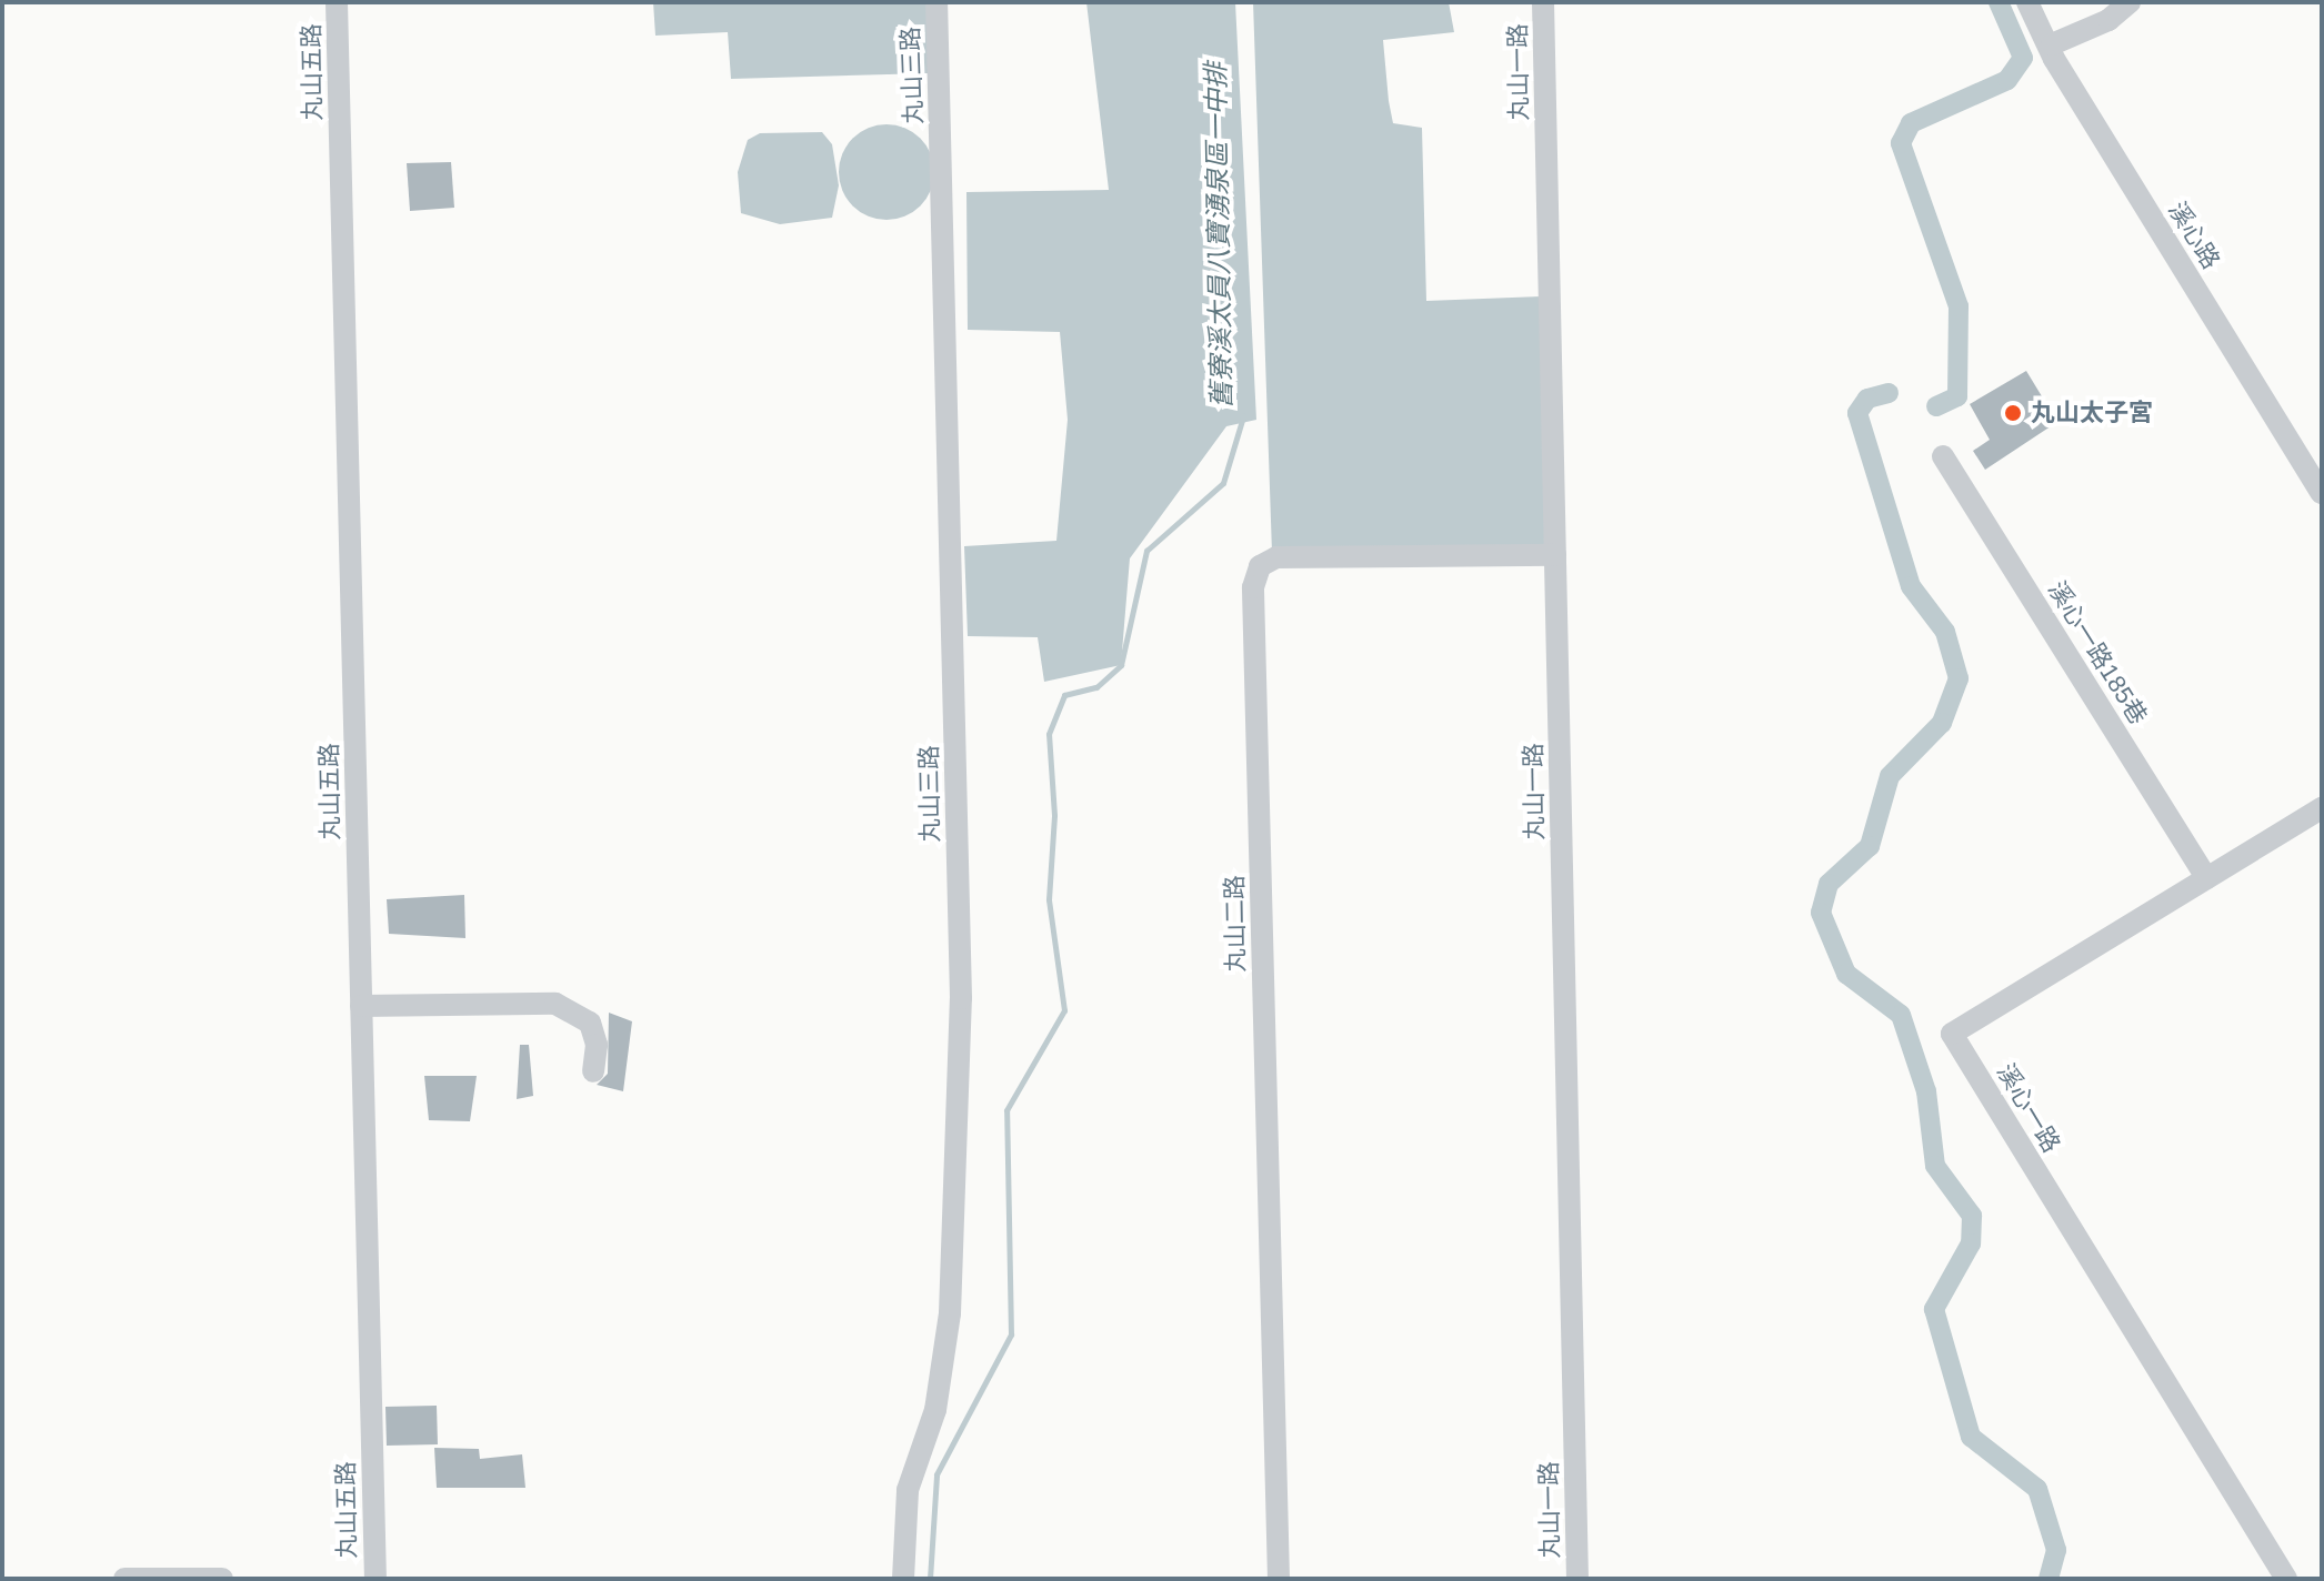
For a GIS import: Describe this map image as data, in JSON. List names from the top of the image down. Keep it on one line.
{"streets":{"street":["丸山五路","丸山一路","丸山三路","溪心路","溪心一路185巷","丸山二路","溪心一路"]},"crossings":[["丸山一路","丸山二路"],["溪心一路185巷","溪心一路"]],"water":["舊寮溪太員八寶湧泉區一中排"],"places":["丸山太子宮"]}
